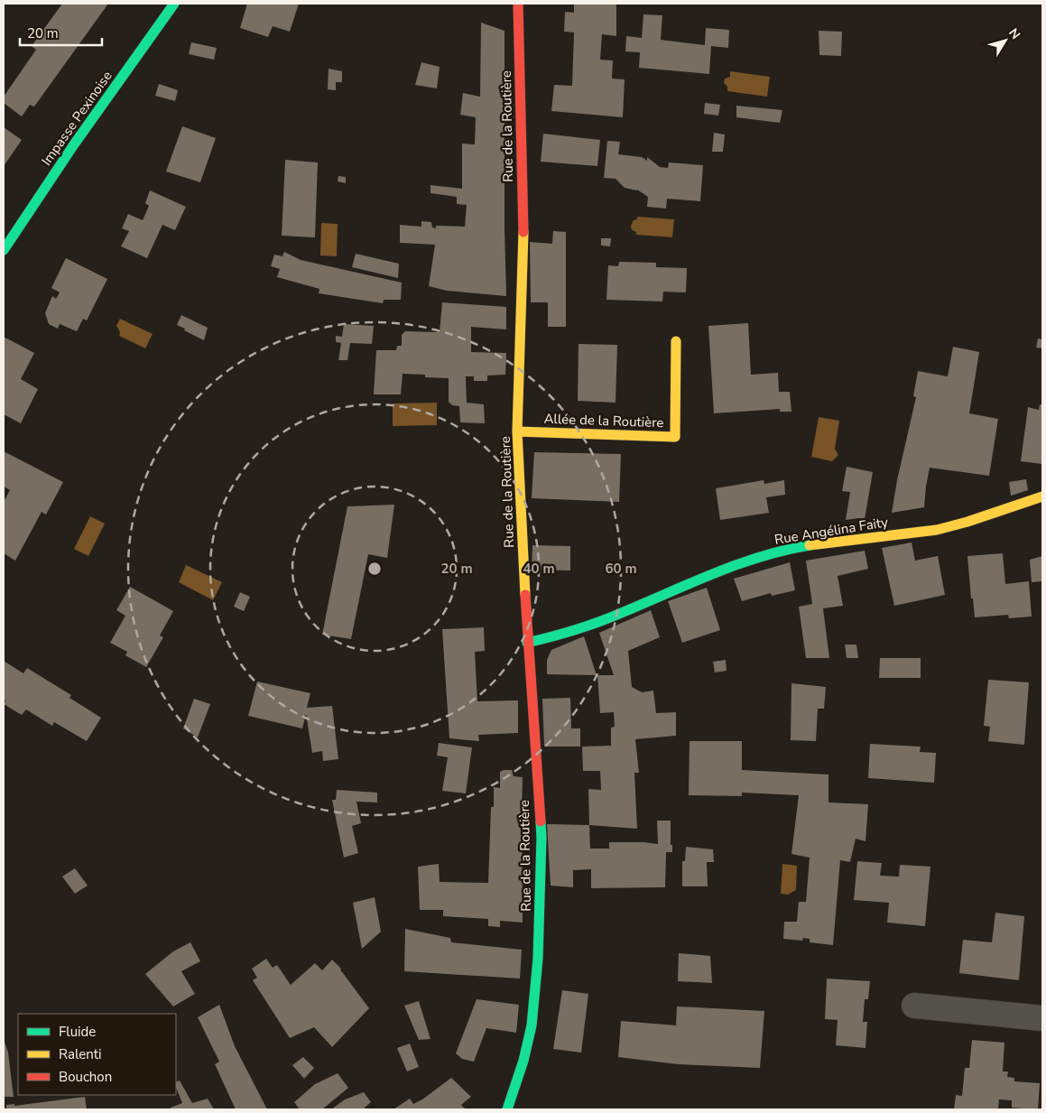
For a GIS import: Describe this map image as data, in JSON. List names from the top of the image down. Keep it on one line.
{"streets":{"street":["Impasse Pexinoise","Rue de la Routière","Allée de la Routière","Rue Angélina Faity"]},"crossings":[["Rue de la Routière","Allée de la Routière"],["Rue de la Routière","Rue Angélina Faity"]],"legend":["Fluide","Ralenti","Bouchon"],"scale_bar":"20 m","north":"top right","rings":["20 m","40 m","60 m"]}
